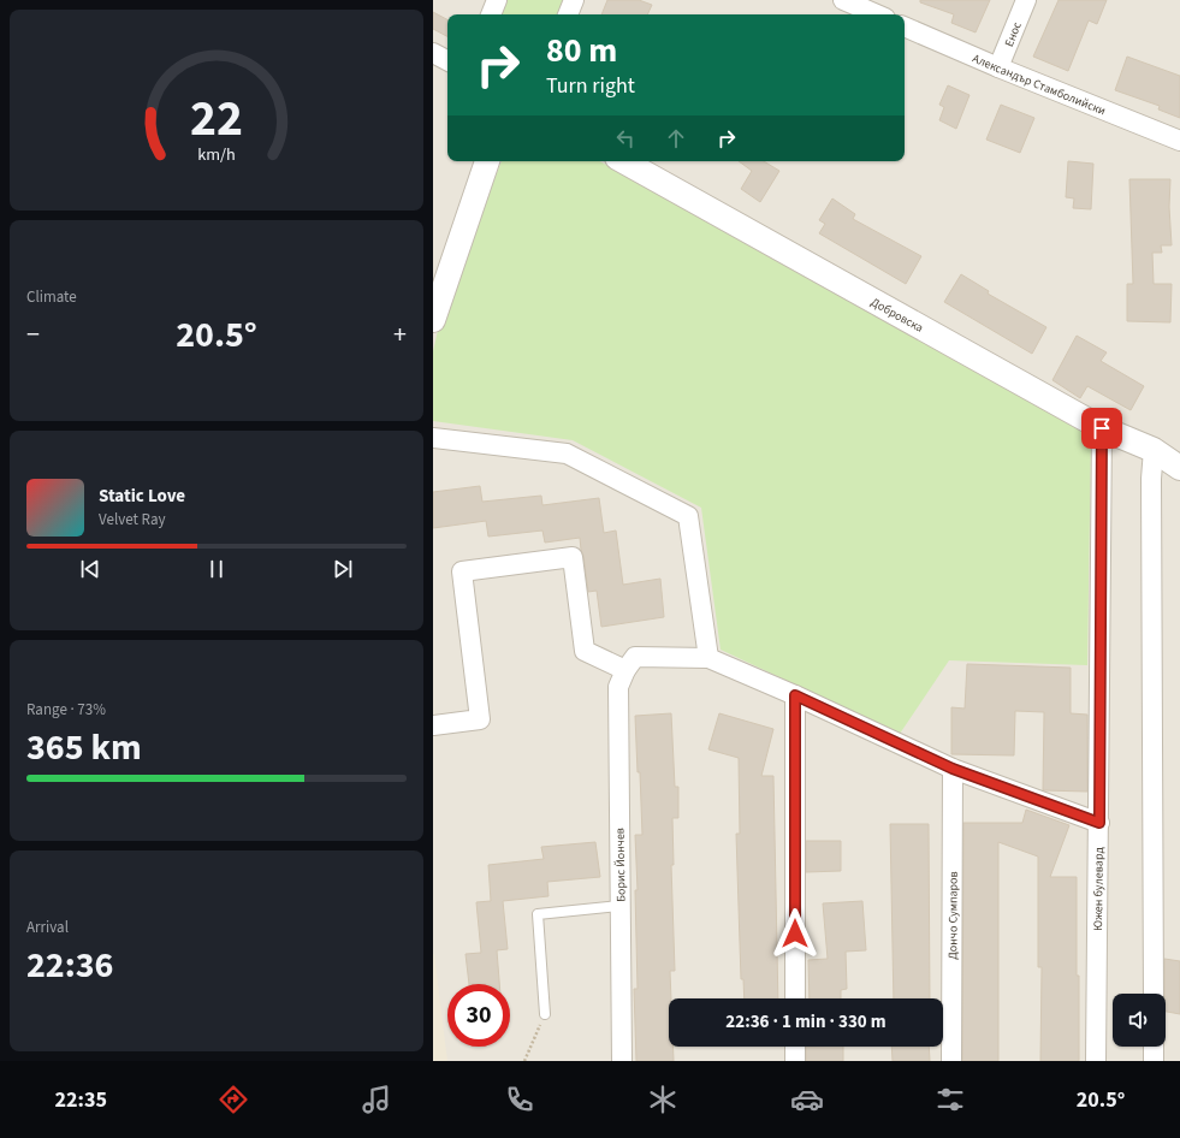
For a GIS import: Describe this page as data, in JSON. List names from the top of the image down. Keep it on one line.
{"streets":{"street":["Енос","Александър Стамболийски","Добровска","Борис Йончев","Южен булевард","Дончо Сумпаров"]},"crossings":[["Енос","Александър Стамболийски"],["Добровска","Южен булевард"]],"page":{"turn":["80 m","Turn right"],"tile":["Climate",["Range · 73%","365 km"],["Arrival","22:36"]],"heat":["−","20.5°","+"],"song":["Static Love","Velvet Ray"],"limit":"30","trip":"22:36 · 1 min · 330 m","tabs":["22:35","20.5°"],"gauge":["22","km/h"]}}
